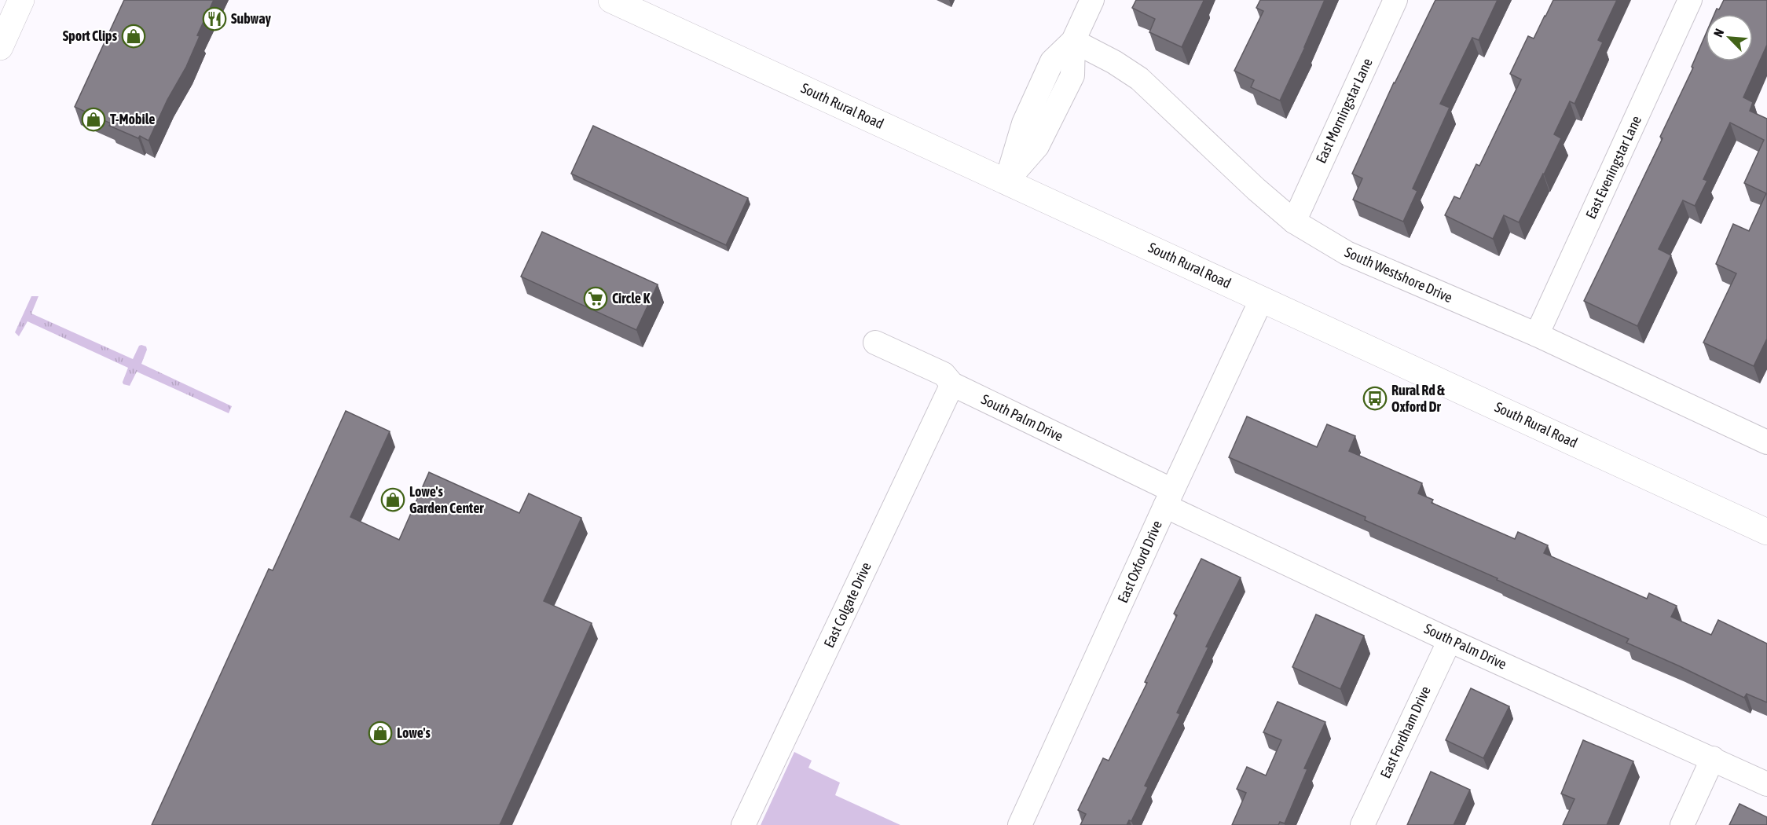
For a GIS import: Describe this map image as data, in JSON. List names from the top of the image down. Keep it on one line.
{"streets":{"main road":["South Rural Road"],"street":["East Morningstar Lane","East Eveningstar Lane","South Westshore Drive","South Palm Drive","East Oxford Drive","East Colgate Drive","East Fordham Drive"]},"crossings":[["South Rural Road","East Oxford Drive"],["East Morningstar Lane","South Westshore Drive"],["East Eveningstar Lane","South Westshore Drive"],["South Palm Drive","East Oxford Drive"],["South Palm Drive","East Colgate Drive"],["South Palm Drive","East Fordham Drive"]],"places":{"restaurant":["Subway"],"shop":["Sport Clips","T-Mobile","Lowe's Garden Center","Lowe's"],"supermarket":["Circle K"],"bus stop":["Rural Rd & Oxford Dr"]},"north":"top left"}
